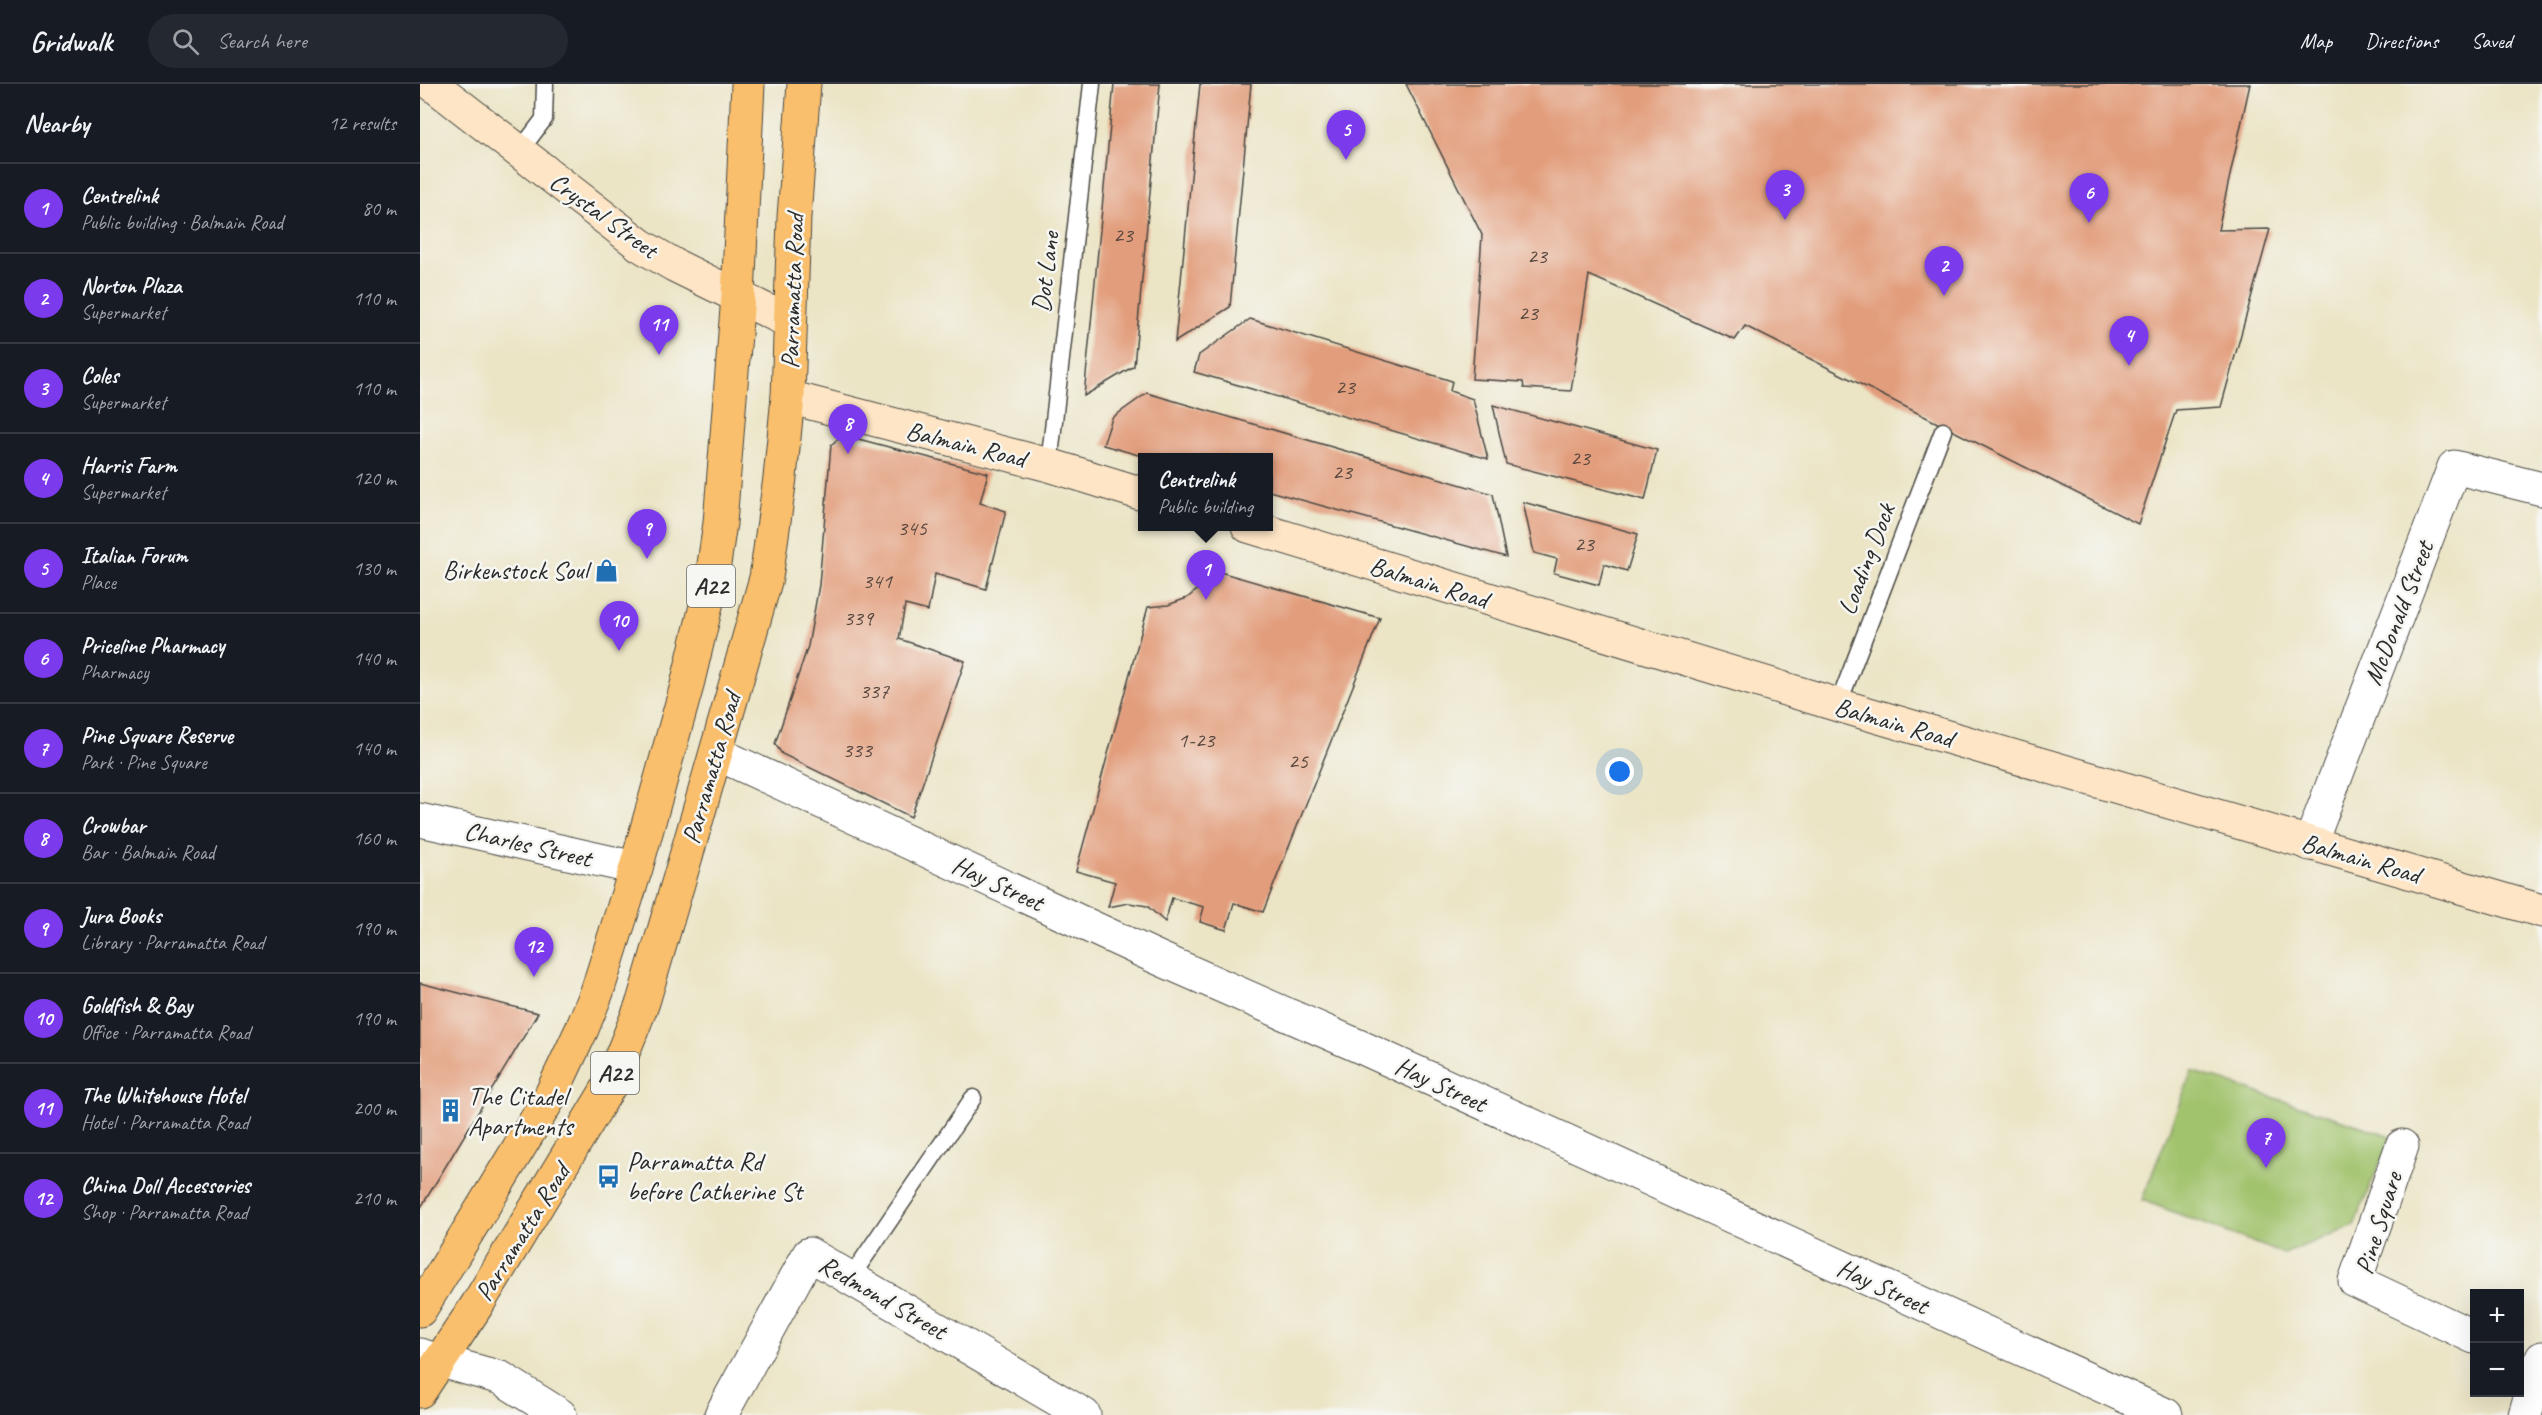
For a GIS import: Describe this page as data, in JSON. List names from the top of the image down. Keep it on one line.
{"streets":{"highway":["Parramatta Road","A22"],"main road":["Crystal Street","Balmain Road"],"street":["McDonald Street","Charles Street","Hay Street","Pine Square","Redmond Street"],"lane":["Dot Lane","Loading Dock"]},"crossings":[["Crystal Street","Parramatta Road"],["Dot Lane","Balmain Road"],["Parramatta Road","Balmain Road"],["Parramatta Road","Charles Street"],["Parramatta Road","Hay Street"],["Balmain Road","Loading Dock"],["Balmain Road","McDonald Street"]],"places":{"shop":["Birkenstock Soul"],"building":["The Citadel Apartments"],"bus stop":["Parramatta Rd before Catherine St"]},"house_numbers":["23","23","23","23","23","23","345","23","341","339","337","1-23","333","25"],"page":{"header":"Gridwalk","search":"Search here","nav":["Map","Directions","Saved"],"heading":["Nearby","12 results"],"pins":["5","3","6","2","11","4","8","9","1","10","12","7"],"list":[{"mark":"1","name":"Centrelink","note":"Public building · Balmain Road","value":"80 m"},{"mark":"2","name":"Norton Plaza","note":"Supermarket","value":"110 m"},{"mark":"3","name":"Coles","note":"Supermarket","value":"110 m"},{"mark":"4","name":"Harris Farm","note":"Supermarket","value":"120 m"},{"mark":"5","name":"Italian Forum","note":"Place","value":"130 m"},{"mark":"6","name":"Priceline Pharmacy","note":"Pharmacy","value":"140 m"},{"mark":"7","name":"Pine Square Reserve","note":"Park · Pine Square","value":"140 m"},{"mark":"8","name":"Crowbar","note":"Bar · Balmain Road","value":"160 m"},{"mark":"9","name":"Jura Books","note":"Library · Parramatta Road","value":"190 m"},{"mark":"10","name":"Goldfish & Bay","note":"Office · Parramatta Road","value":"190 m"},{"mark":"11","name":"The Whitehouse Hotel","note":"Hotel · Parramatta Road","value":"200 m"},{"mark":"12","name":"China Doll Accessories","note":"Shop · Parramatta Road","value":"210 m"}],"popup":["Centrelink","Public building"],"map_buttons":["+","−"]}}
